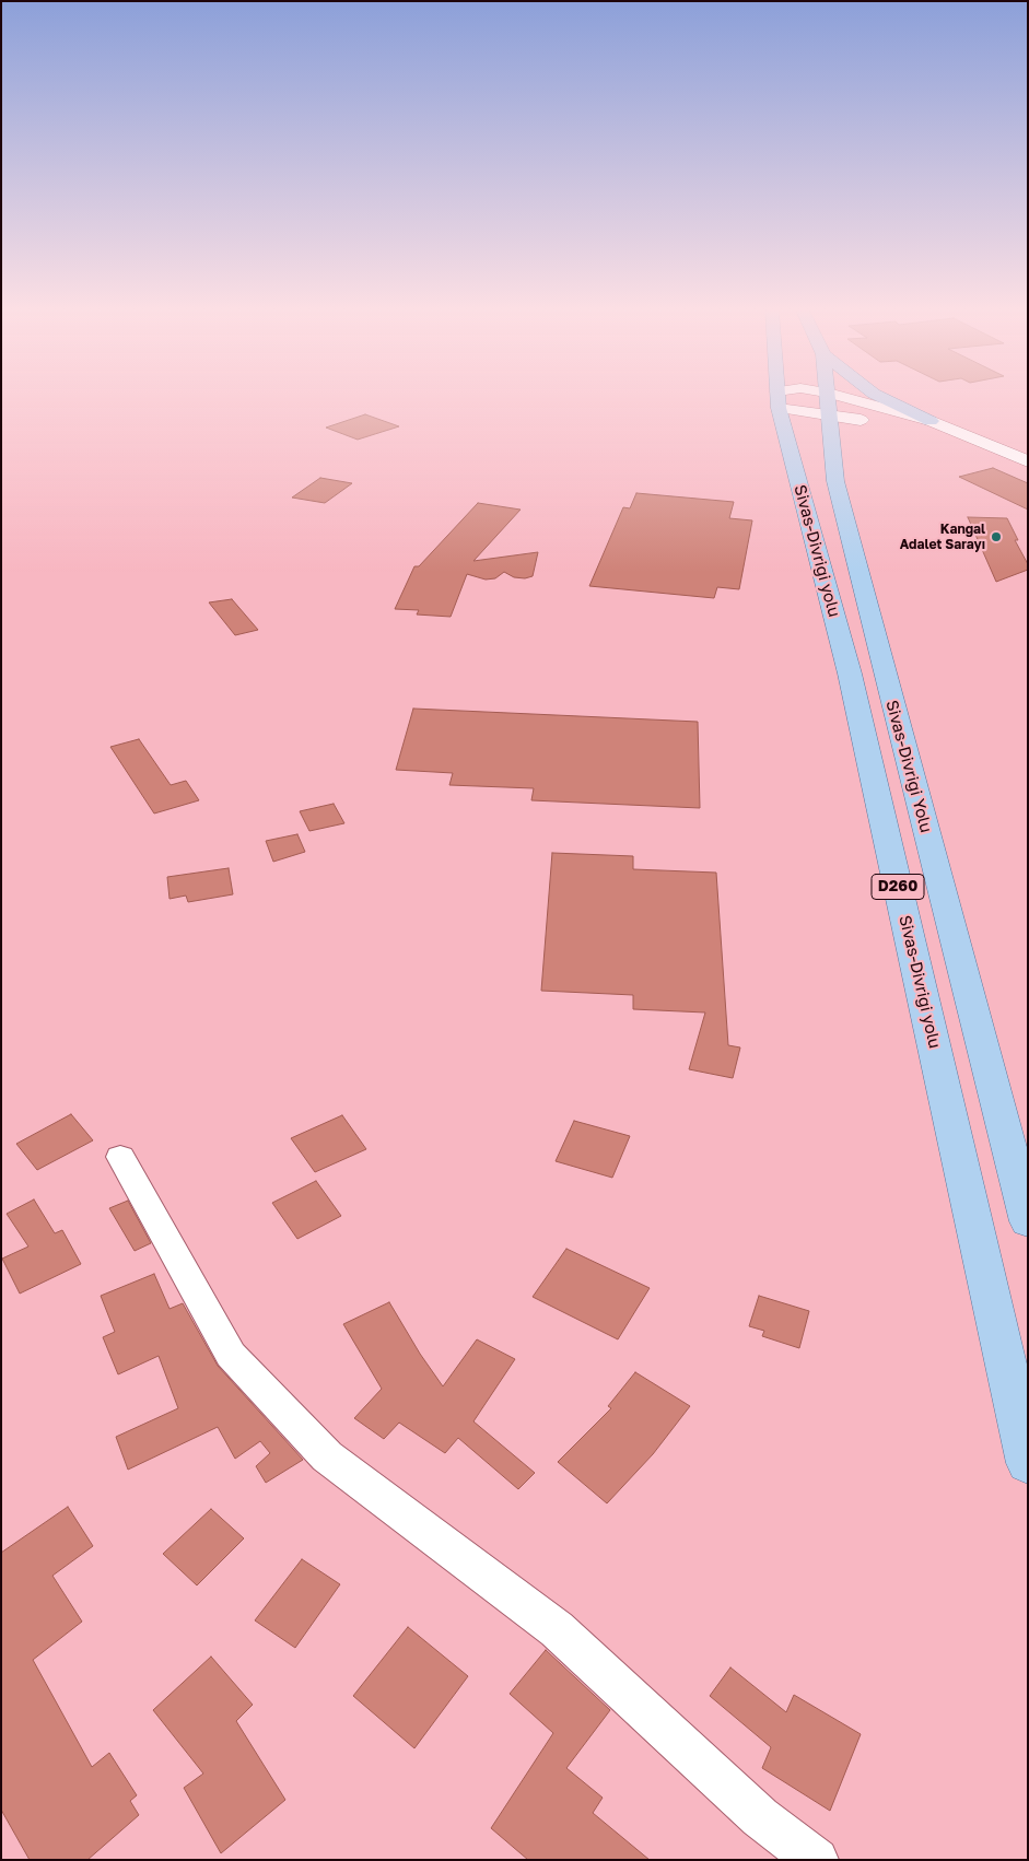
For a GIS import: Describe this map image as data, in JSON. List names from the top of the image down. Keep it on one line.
{"streets":{"main road":["Sivas-Divriği yolu","Sivas-Divriği Yolu","D260"]},"places":["Kangal Adalet Sarayı"]}
